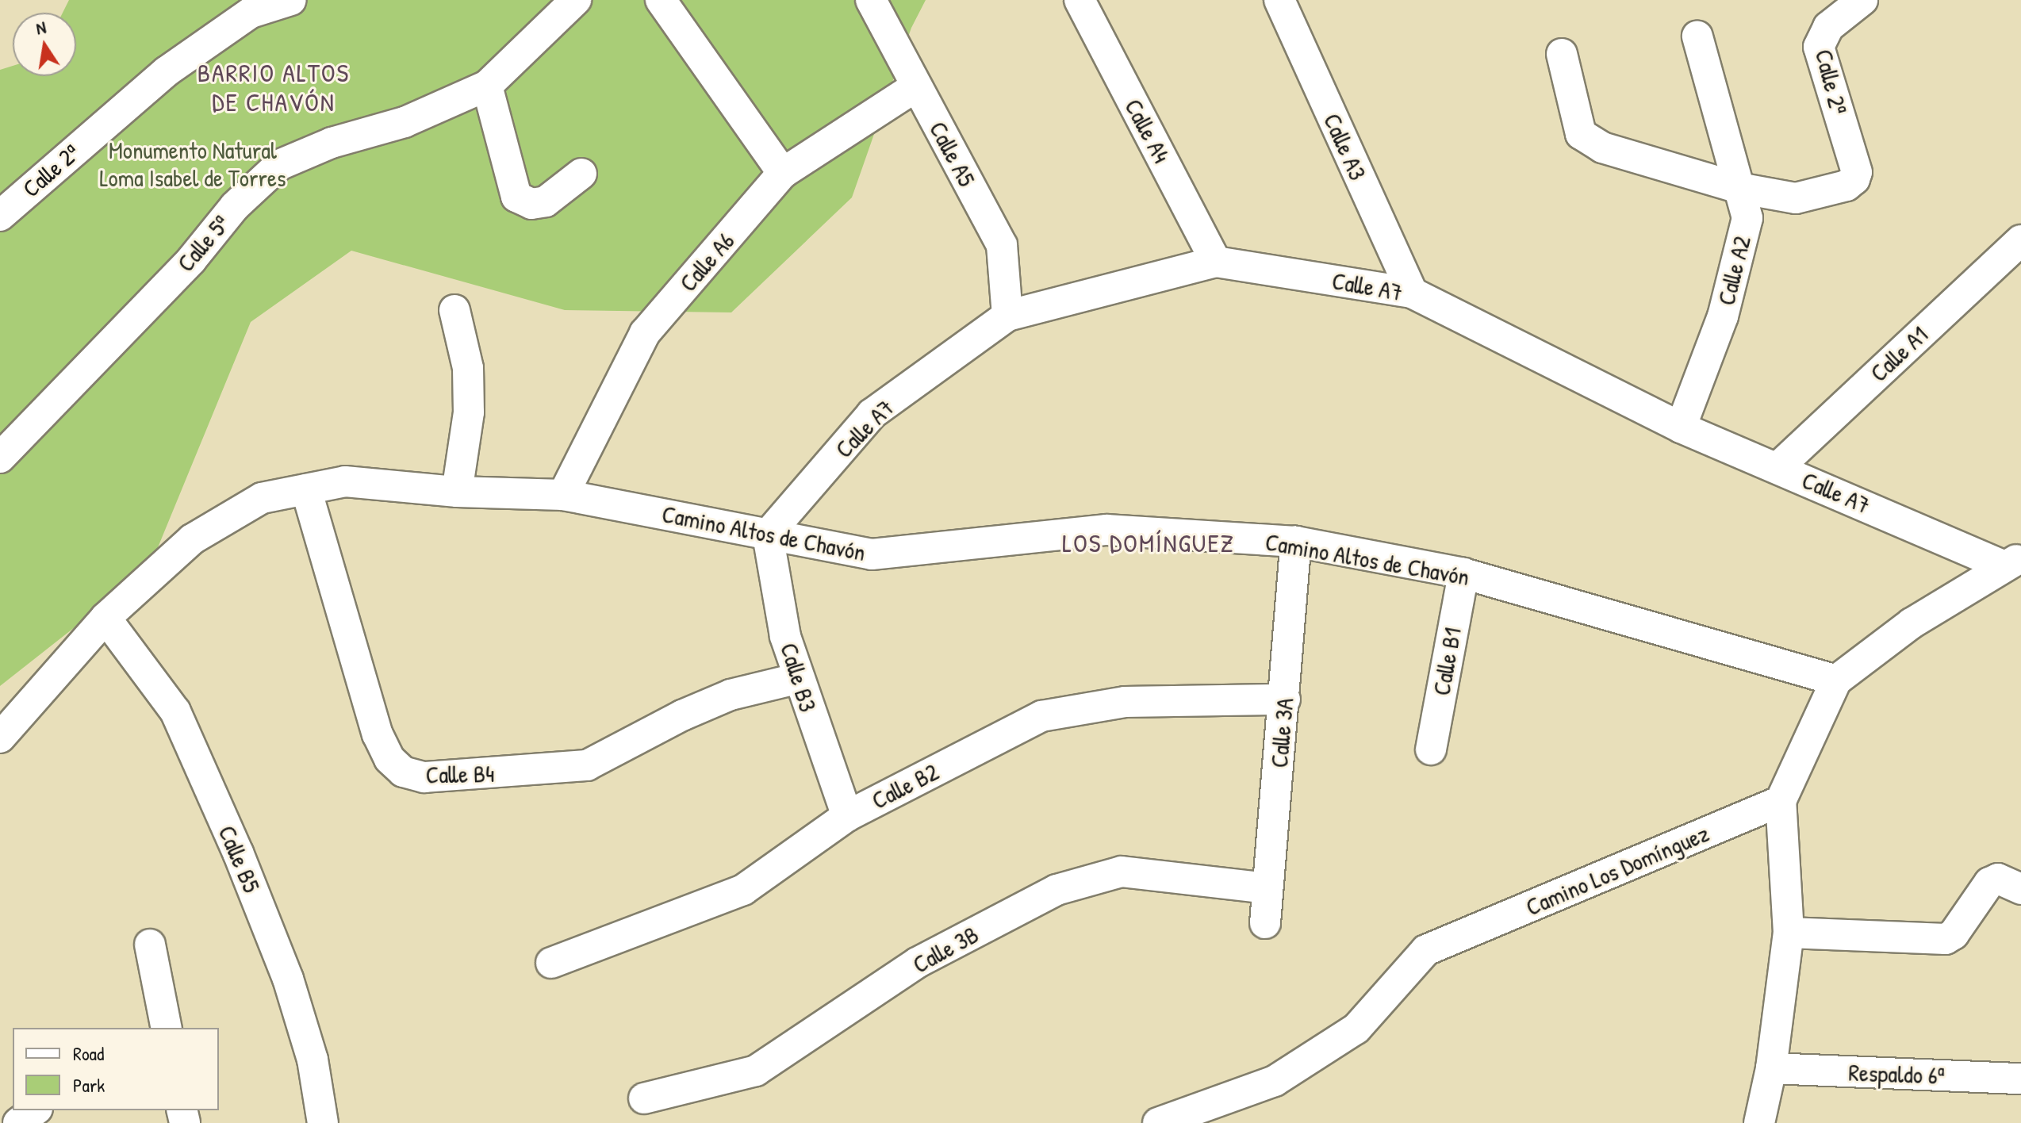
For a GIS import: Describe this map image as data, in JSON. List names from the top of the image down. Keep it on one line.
{"streets":{"street":["Calle 2ª","Calle A4","Calle A3","Calle A5","Calle 5ª","Calle A6","Calle A2","Calle A7","Calle A1","Camino Altos de Chavón","Calle B1","Calle B3","Calle 3A","Calle B4","Calle B2","Calle B5","Camino Los Domínguez","Calle 3B","Respaldo 6ª"]},"crossings":[["Calle 2ª","Calle A2"],["Calle A4","Calle A7"],["Calle A3","Calle A7"],["Calle A5","Calle A6"],["Calle A5","Calle A7"],["Calle A6","Camino Altos de Chavón"],["Calle A2","Calle A7"],["Calle A7","Calle A1"],["Calle A7","Camino Altos de Chavón"],["Calle A7","Calle B3"],["Camino Altos de Chavón","Calle B1"],["Camino Altos de Chavón","Calle B3"],["Camino Altos de Chavón","Calle 3A"],["Camino Altos de Chavón","Calle B4"],["Camino Altos de Chavón","Calle B5"],["Calle B3","Calle B4"],["Calle B3","Calle B2"],["Calle 3A","Calle B2"],["Calle 3A","Calle 3B"]],"districts":["BARRIO ALTOS DE CHAVÓN","LOS DOMÍNGUEZ"],"parks":["Monumento Natural Loma Isabel de Torres"],"legend":["Road","Park"],"north":"top"}
